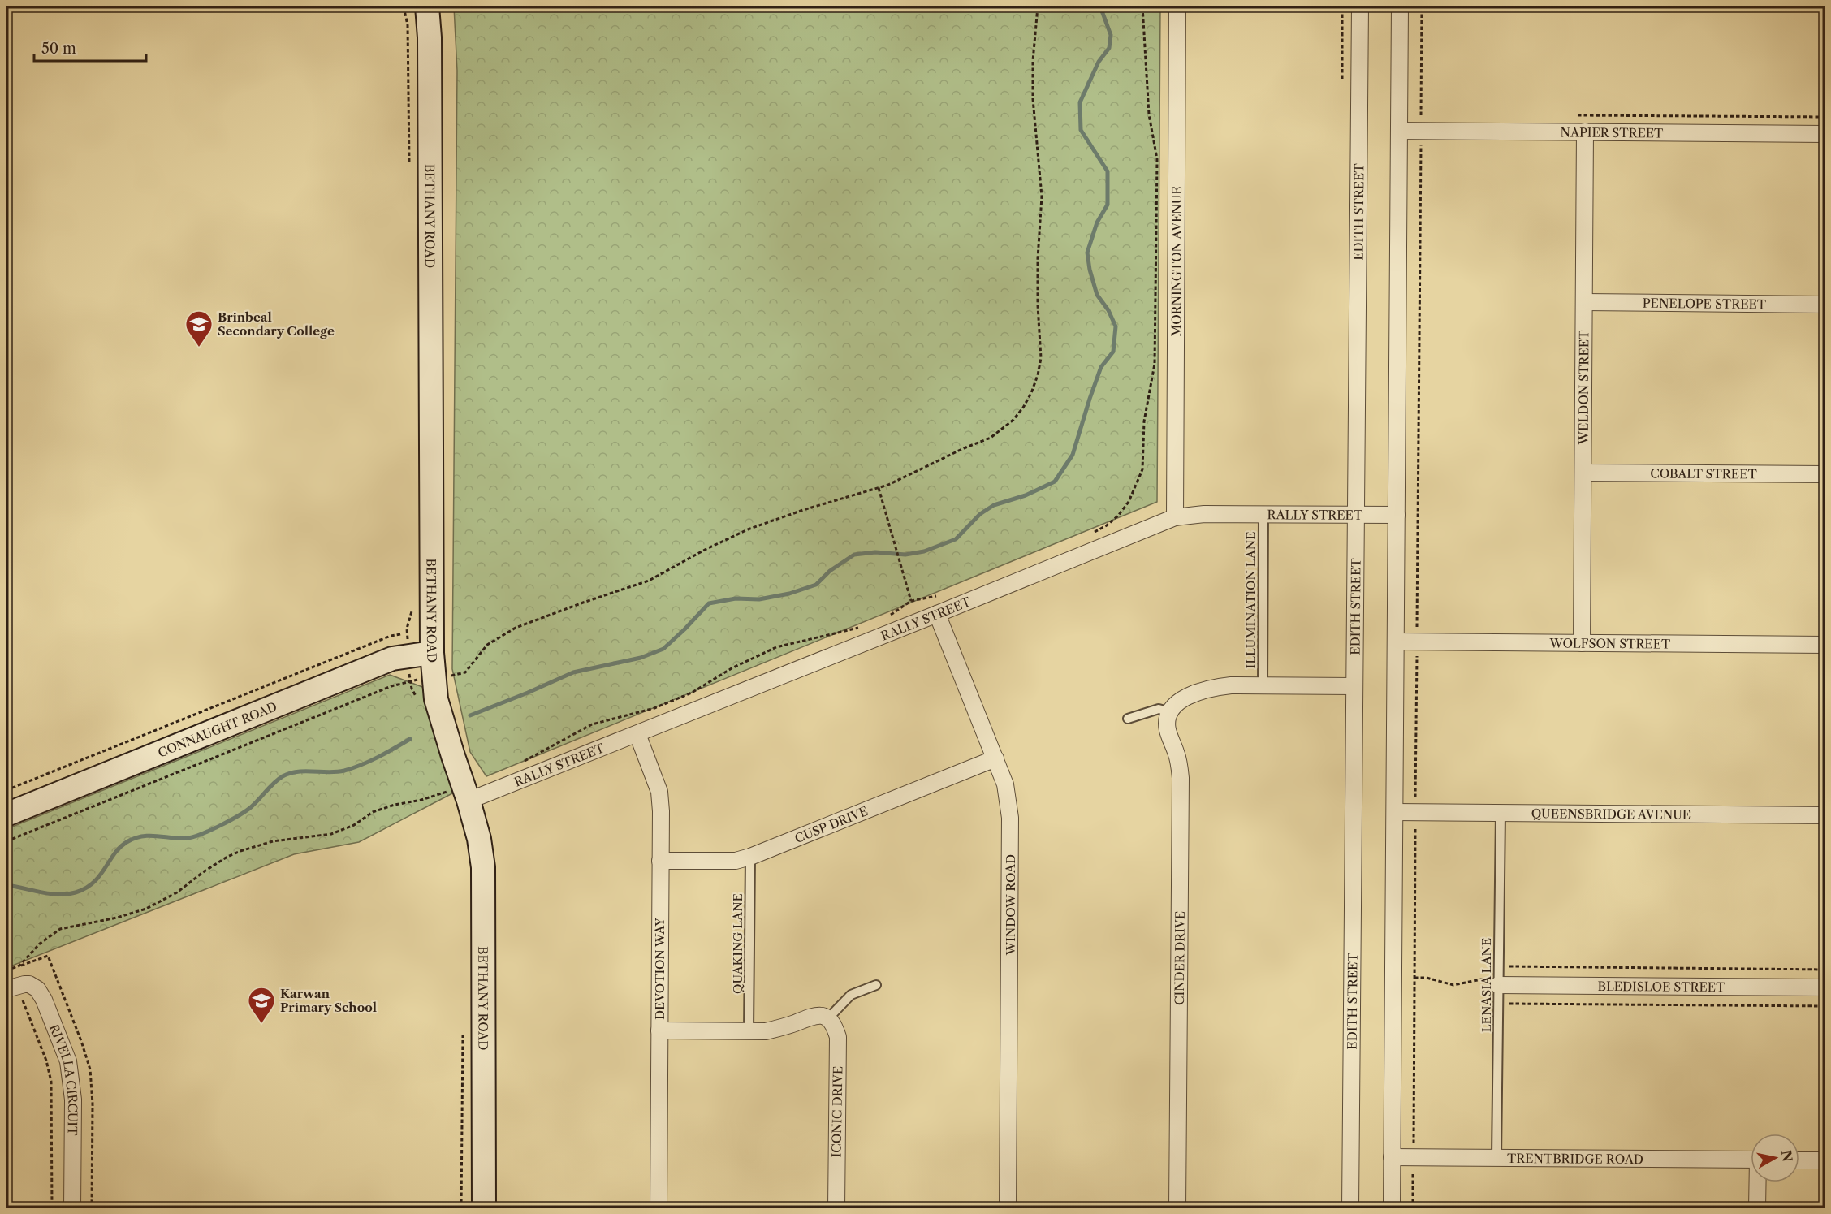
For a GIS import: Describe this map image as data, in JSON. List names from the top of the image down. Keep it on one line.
{"streets":{"street":["NAPIER STREET","EDITH STREET","BETHANY ROAD","MORNINGTON AVENUE","PENELOPE STREET","WELDON STREET","COBALT STREET","RALLY STREET","WOLFSON STREET","CONNAUGHT ROAD","QUEENSBRIDGE AVENUE","CUSP DRIVE","WINDOW ROAD","CINDER DRIVE","DEVOTION WAY","BLEDISLOE STREET","RIVELLA CIRCUIT","ICONIC DRIVE","TRENTBRIDGE ROAD"],"lane":["ILLUMINATION LANE","QUAKING LANE","LENASIA LANE"]},"crossings":[["NAPIER STREET","WELDON STREET"],["EDITH STREET","RALLY STREET"],["BETHANY ROAD","RALLY STREET"],["BETHANY ROAD","CONNAUGHT ROAD"],["MORNINGTON AVENUE","RALLY STREET"],["PENELOPE STREET","WELDON STREET"],["WELDON STREET","COBALT STREET"],["WELDON STREET","WOLFSON STREET"],["RALLY STREET","ILLUMINATION LANE"],["RALLY STREET","WINDOW ROAD"],["RALLY STREET","DEVOTION WAY"],["QUEENSBRIDGE AVENUE","LENASIA LANE"],["CUSP DRIVE","WINDOW ROAD"],["CUSP DRIVE","QUAKING LANE"],["CUSP DRIVE","DEVOTION WAY"],["LENASIA LANE","BLEDISLOE STREET"],["LENASIA LANE","TRENTBRIDGE ROAD"]],"places":{"school or university":["Brinbeal Secondary College","Karwan Primary School"]},"scale_bar":"50 m","north":"right"}
